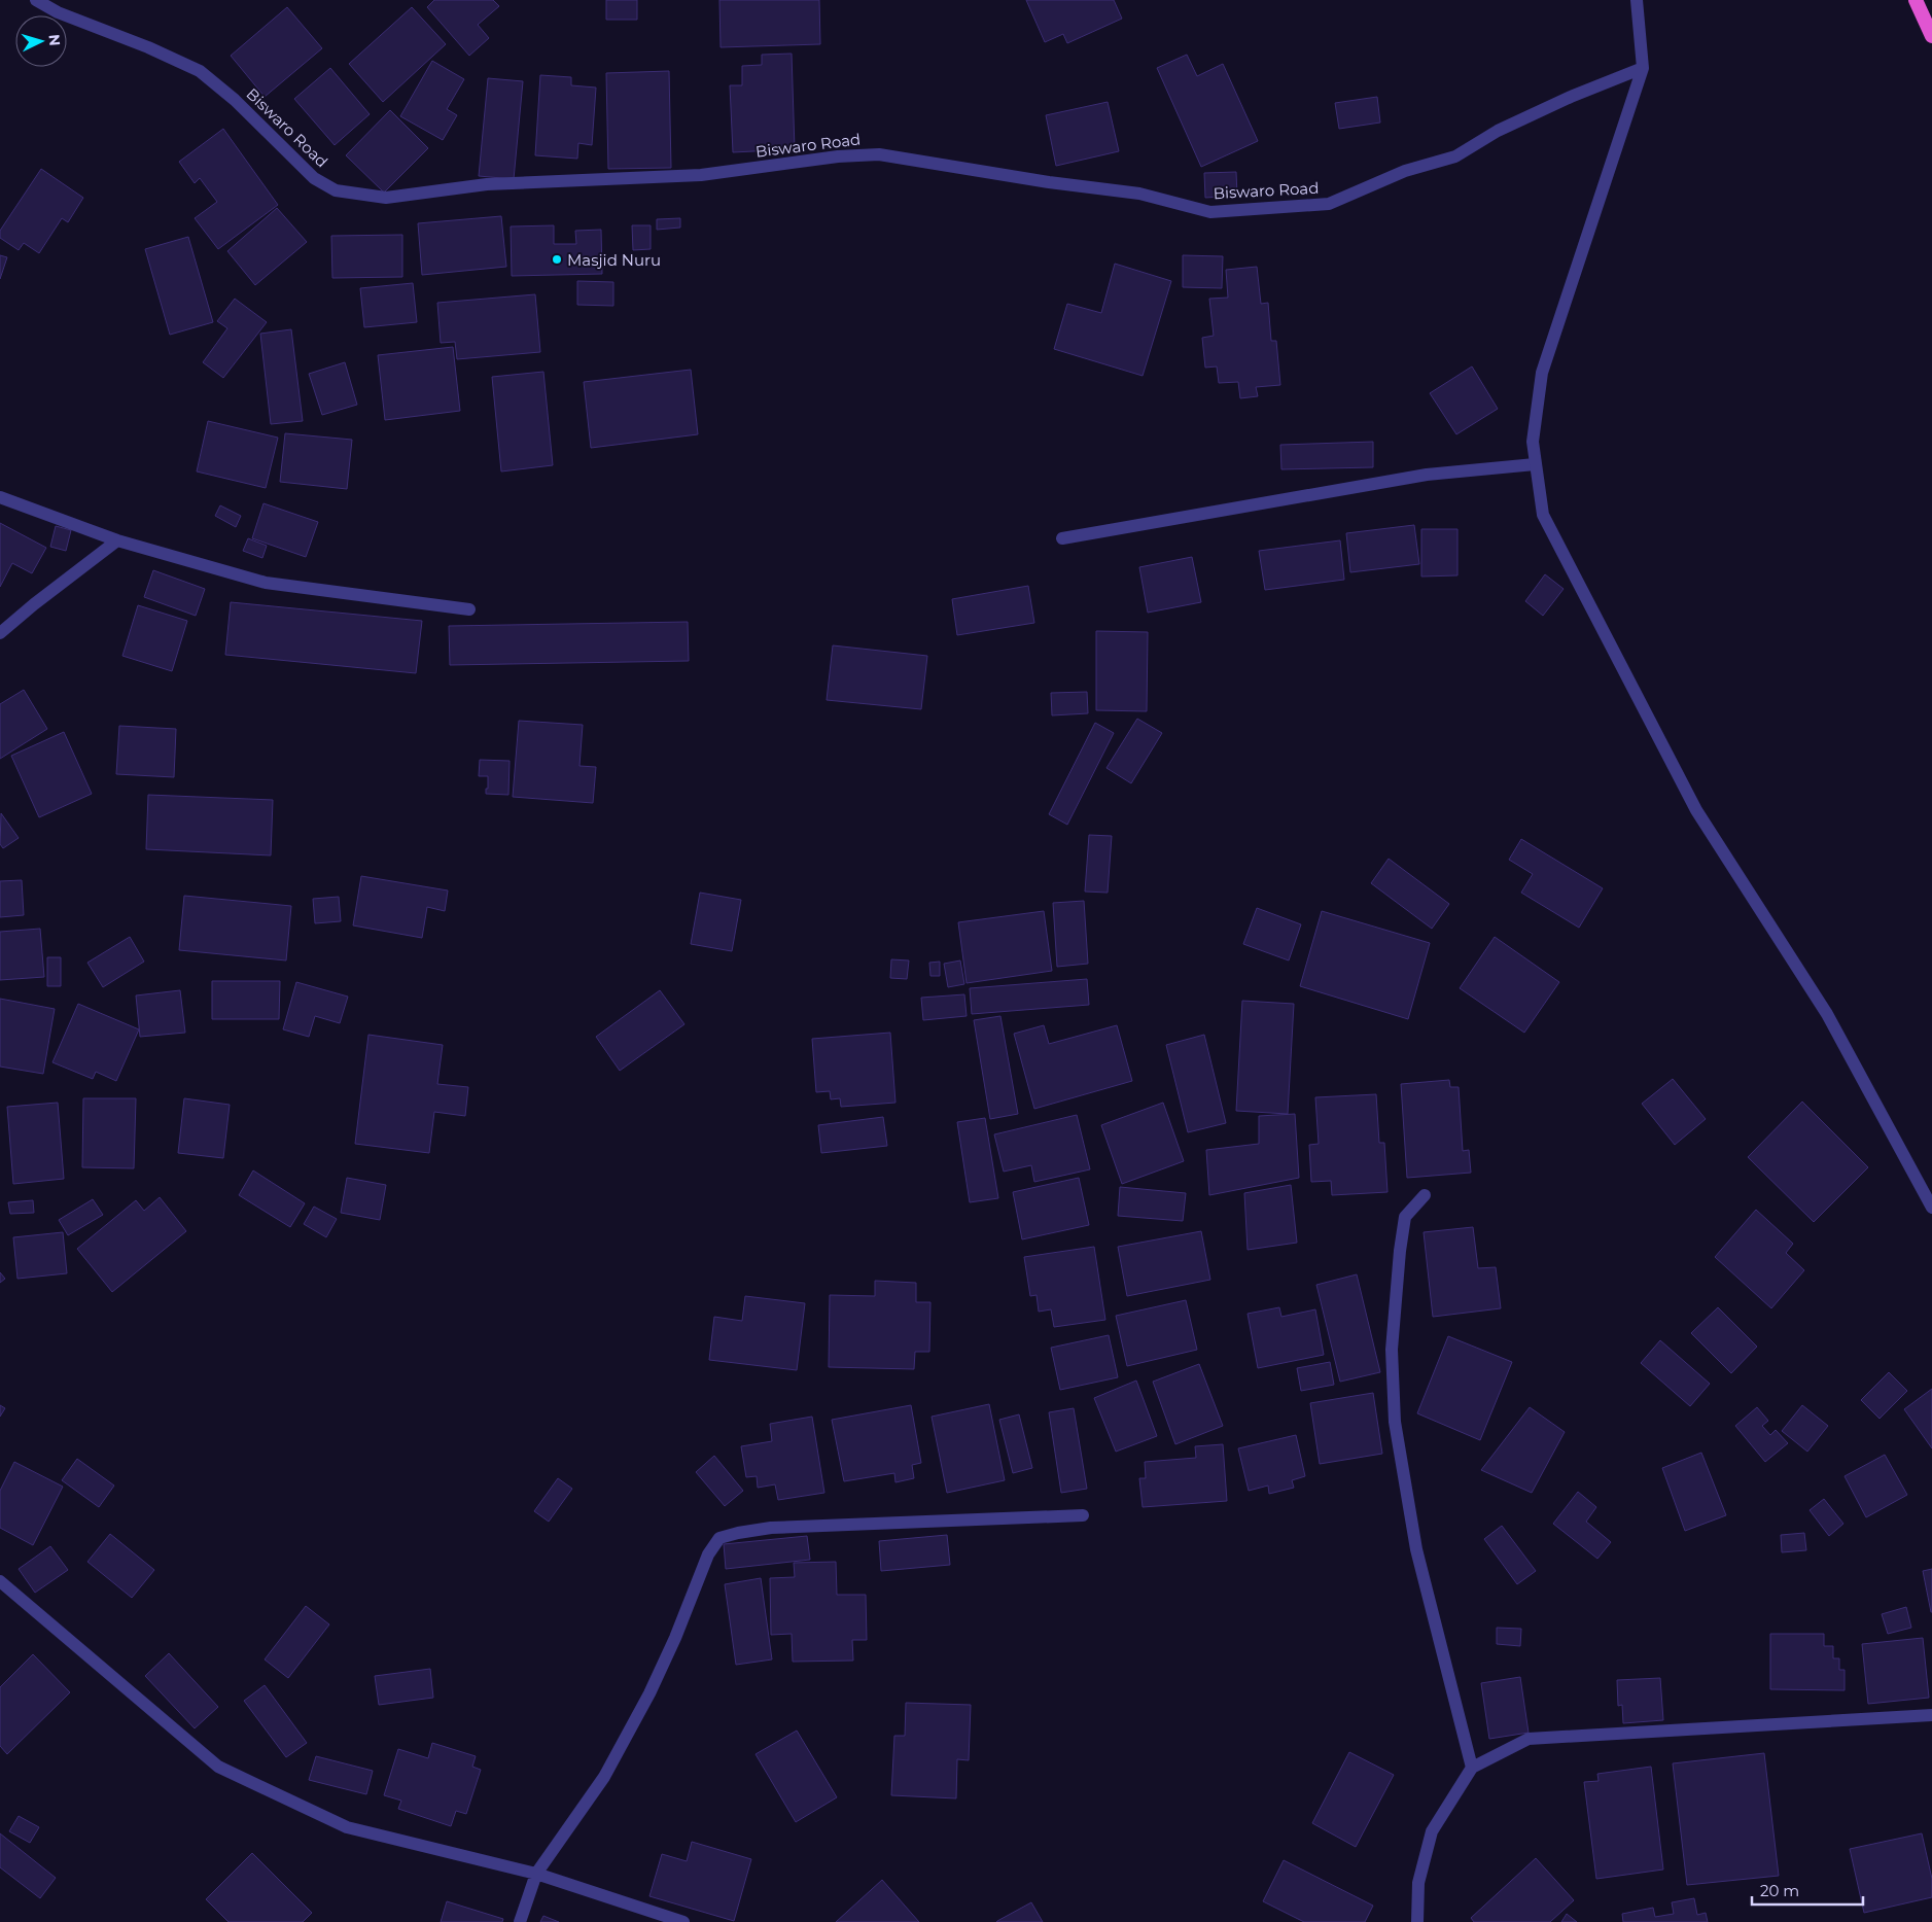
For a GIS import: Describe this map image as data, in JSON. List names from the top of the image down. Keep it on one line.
{"streets":{"street":["Biswaro Road"]},"places":["Masjid Nuru"],"scale_bar":"20 m","north":"right"}
